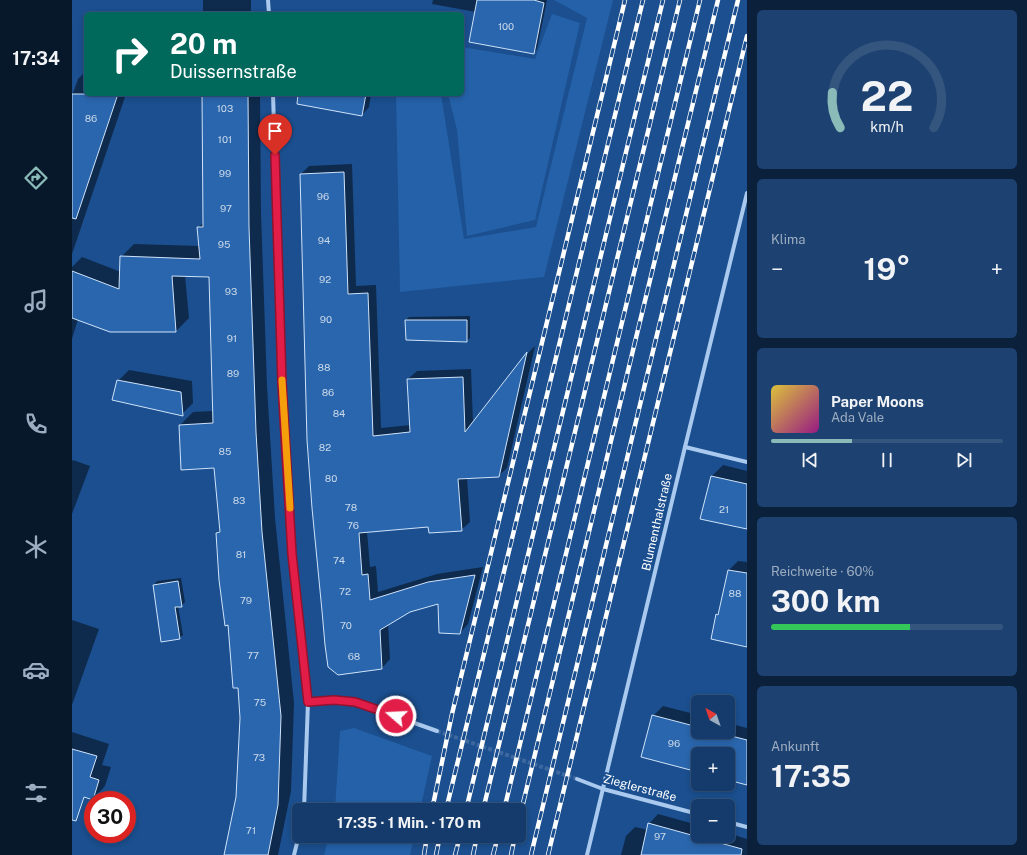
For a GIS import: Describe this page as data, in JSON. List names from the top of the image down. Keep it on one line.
{"streets":{"street":["Blumenthalstraße","Zieglerstraße"]},"crossings":[["Blumenthalstraße","Zieglerstraße"]],"house_numbers":["100","103","86","101","99","96","97","94","95","92","93","90","91","88","89","86","84","82","85","80","83","78","21","76","81","74","72","88","79","70","77","68","75","96","73","71","97"],"north":"top left","page":{"tabs":"17:34","turn":["20 m","Duissernstraße"],"tile":["Klima",["Reichweite · 60%","300 km"],["Ankunft","17:35"]],"heat":["−","19°","+"],"song":["Paper Moons","Ada Vale"],"map_buttons":["+","−"],"limit":"30","trip":"17:35 · 1 Min. · 170 m","gauge":["22","km/h"]}}
